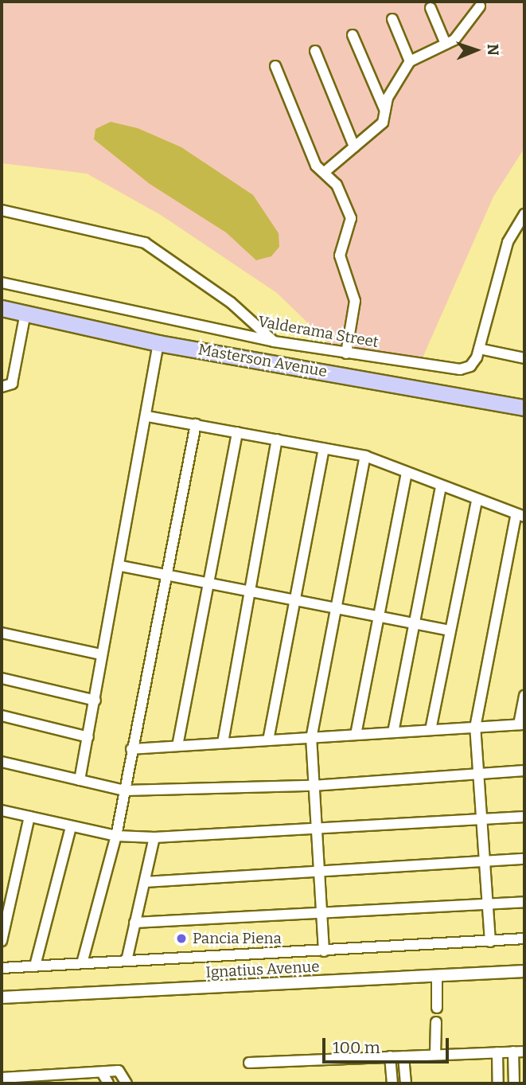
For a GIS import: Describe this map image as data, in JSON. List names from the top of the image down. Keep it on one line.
{"streets":{"main road":["Masterson Avenue"],"street":["Valderama Street","Ignatius Avenue"]},"places":["Pancia Piena"],"scale_bar":"100 m","north":"right"}
